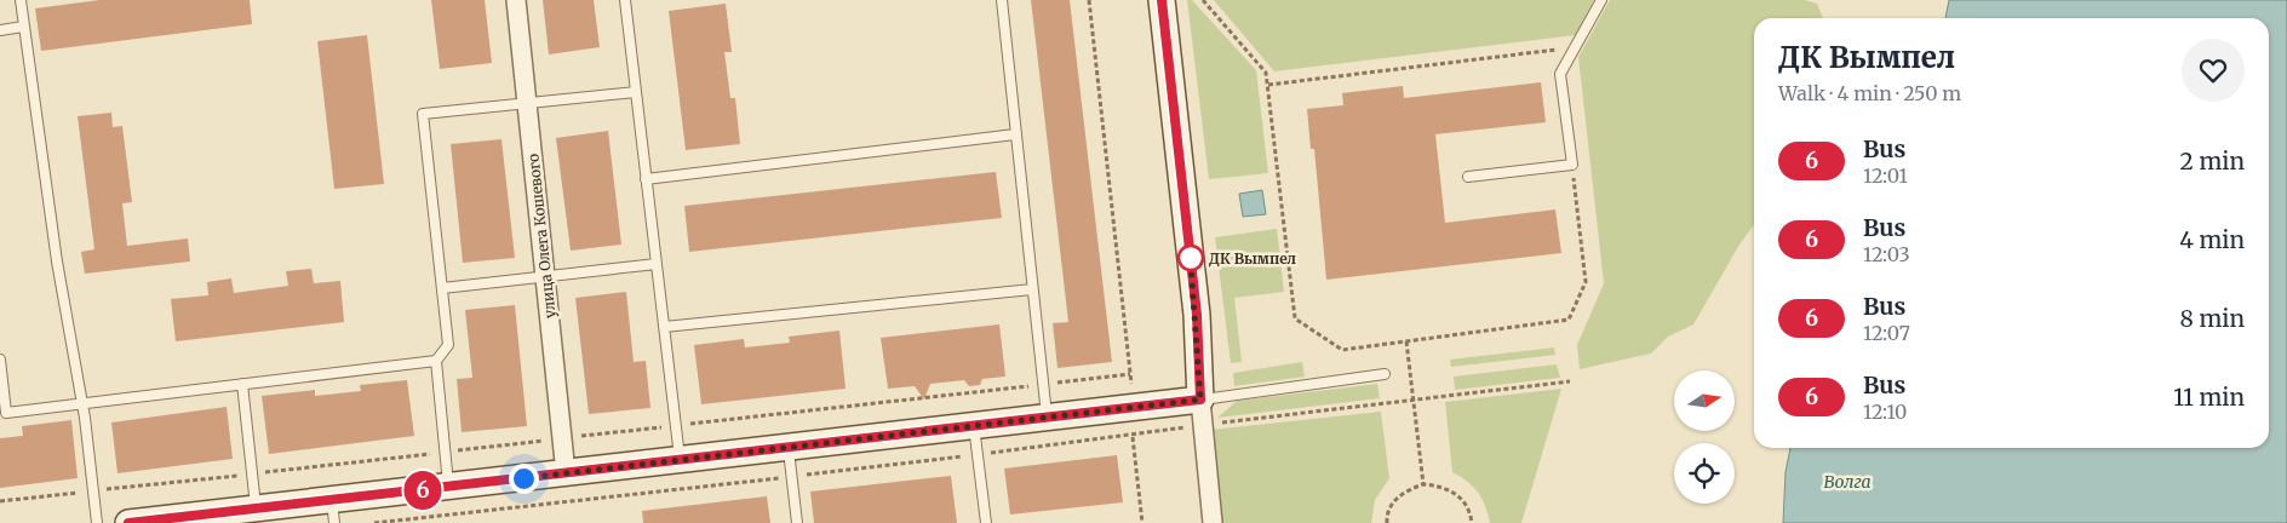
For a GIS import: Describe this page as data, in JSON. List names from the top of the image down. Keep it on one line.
{"streets":{"street":["улица Олега Кошевого"]},"water":["Волга"],"places":["ДК Вымпел"],"lines":["bus line 6"],"north":"right","page":{"on_map":"6","heading":["ДК Вымпел","Walk · 4 min · 250 m"],"list":[{"mark":"6","name":"Bus","note":"12:01","value":"2 min"},{"mark":"6","name":"Bus","note":"12:03","value":"4 min"},{"mark":"6","name":"Bus","note":"12:07","value":"8 min"},{"mark":"6","name":"Bus","note":"12:10","value":"11 min"}]}}
